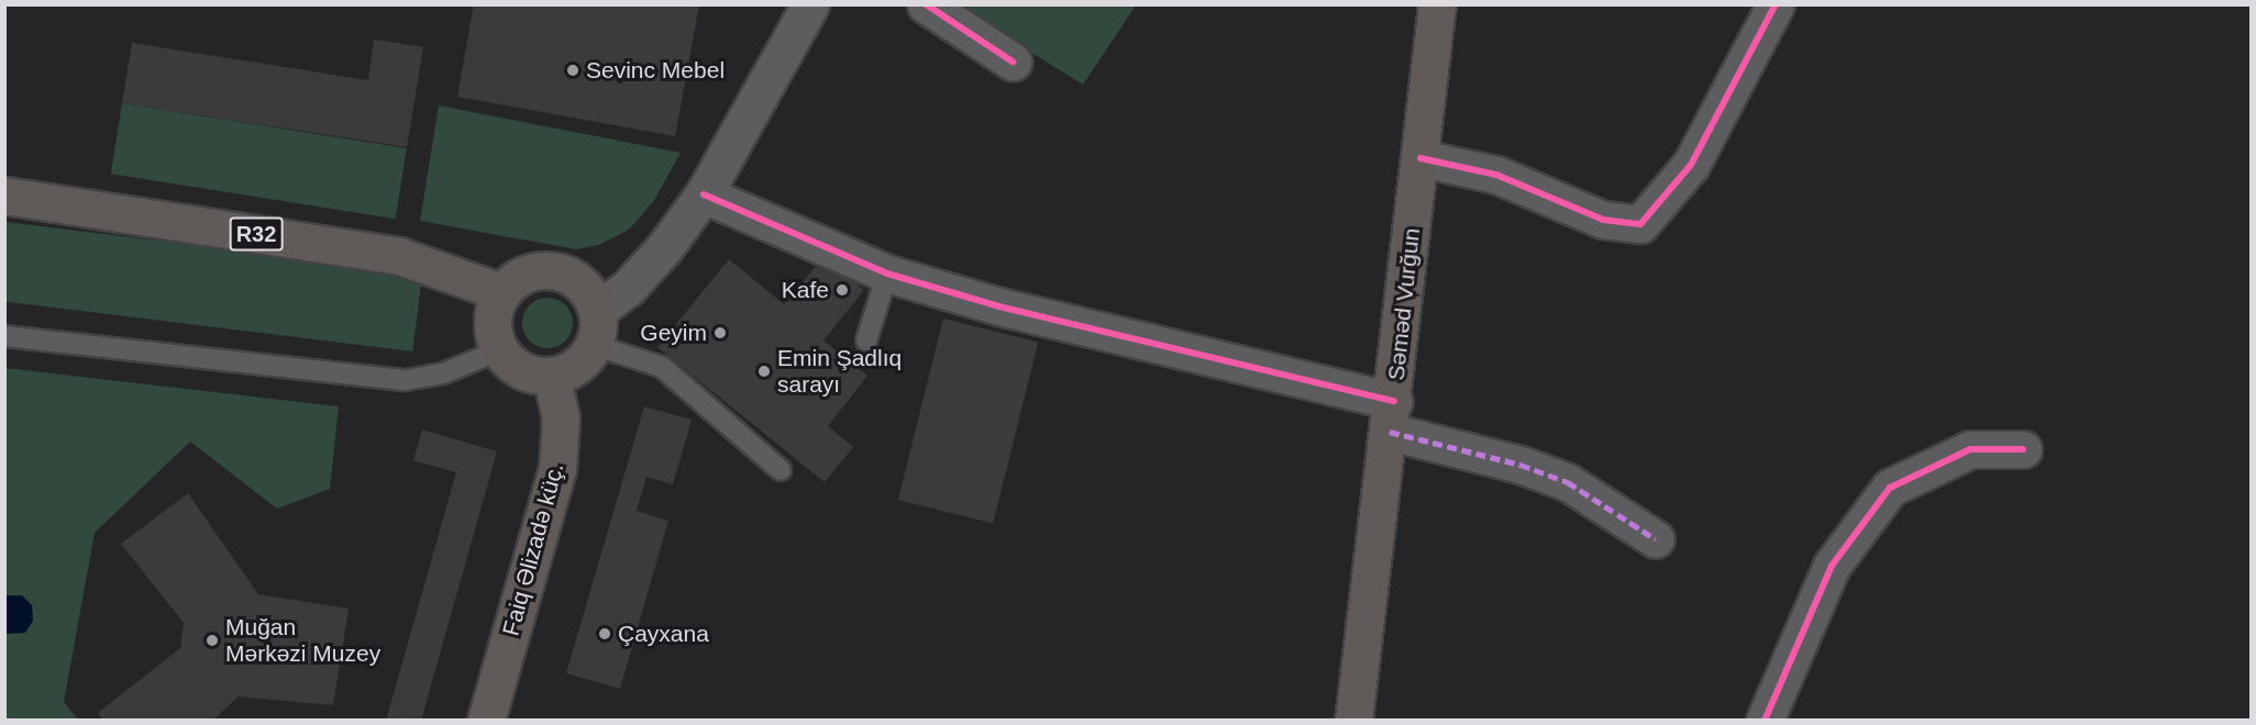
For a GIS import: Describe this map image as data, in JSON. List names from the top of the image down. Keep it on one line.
{"streets":{"main road":["R32","Səməd Vurğun","Faiq Əlizadə küç."]},"crossings":[["R32","Faiq Əlizadə küç."]],"places":["Sevinc Mebel","Kafe","Geyim","Emin Şadlıq sarayı","Çayxana","Muğan Mərkəzi Muzey"]}
